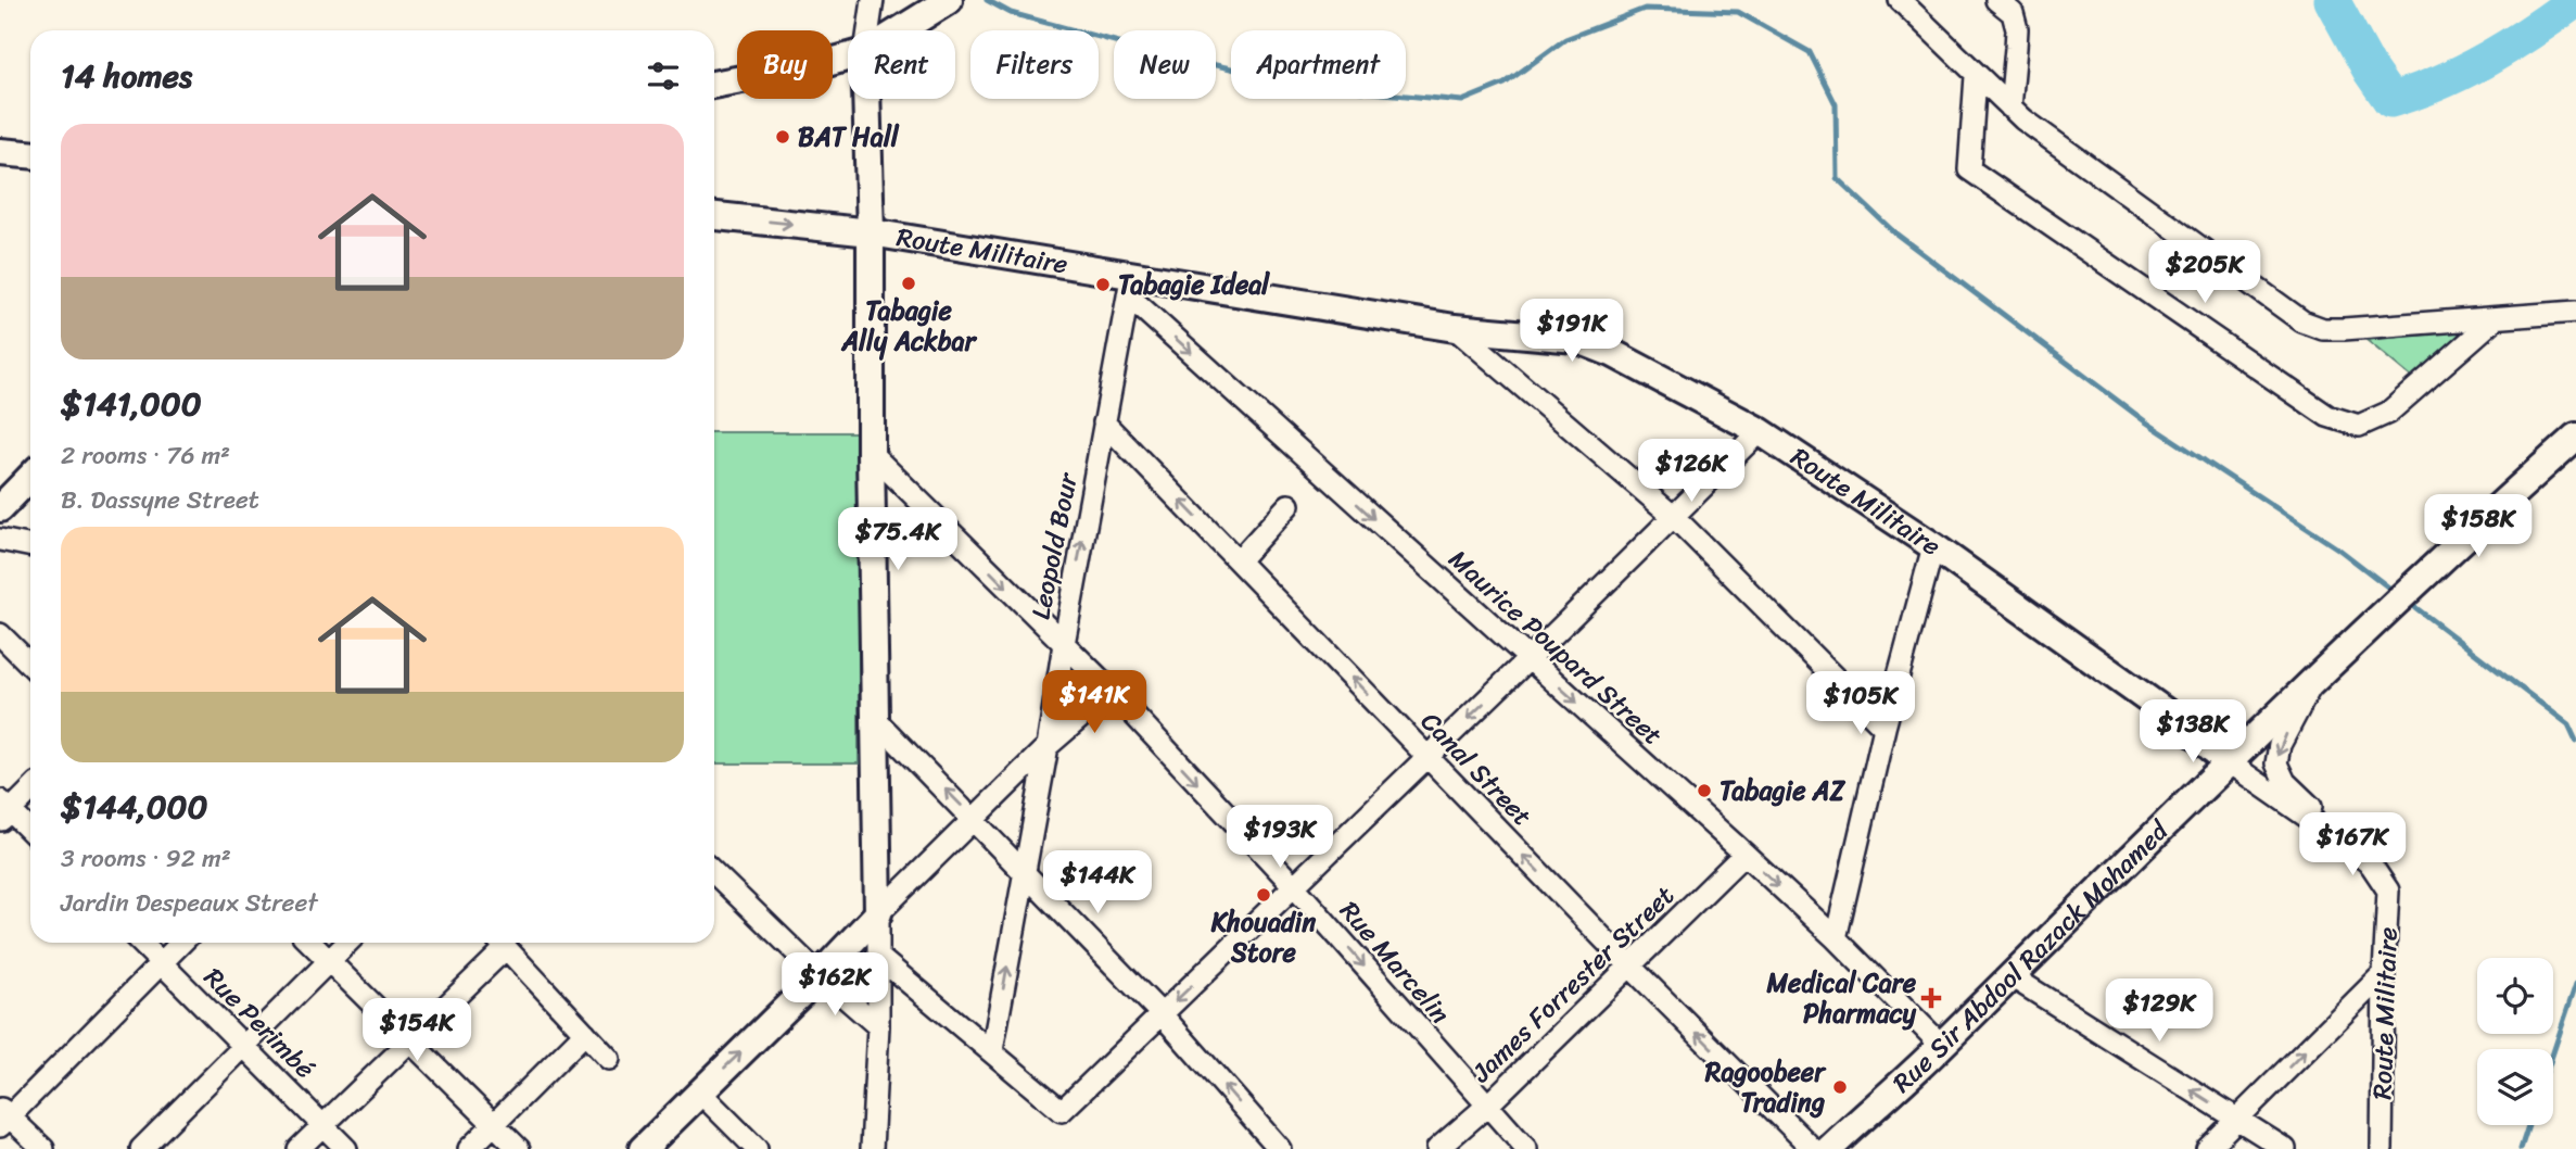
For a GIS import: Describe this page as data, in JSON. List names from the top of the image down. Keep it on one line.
{"streets":{"main road":["Route Militaire","Rue Sir Abdool Razack Mohamed"],"street":["Leopold Bour","Maurice Poupard Street","Canal Street","Rue Marcelin","James Forrester Street","Rue Perimbé"]},"crossings":[["Route Militaire","Leopold Bour"],["Route Militaire","Maurice Poupard Street"],["Route Militaire","Rue Sir Abdool Razack Mohamed"],["Leopold Bour","Maurice Poupard Street"],["Leopold Bour","Canal Street"],["Leopold Bour","Rue Marcelin"],["Maurice Poupard Street","Rue Sir Abdool Razack Mohamed"],["Maurice Poupard Street","James Forrester Street"],["Canal Street","James Forrester Street"],["Rue Marcelin","James Forrester Street"]],"one_way":["Leopold Bour","Maurice Poupard Street","Canal Street"],"places":{"other":["BAT Hall","Tabagie Ally Ackbar","Tabagie Ideal","Tabagie AZ","Khouadin Store","Ragoobeer Trading"],"health":["Medical Care Pharmacy"]},"page":{"chip":["Buy","Rent","Filters","New","Apartment"],"heading":"14 homes","list":[{"name":"$141,000","note":"2 rooms · 76 m² · B. Dassyne Street"},{"name":"$144,000","note":"3 rooms · 92 m² · Jardin Despeaux Street"}],"price":["$205K","$191K","$126K","$158K","$75.4K","$141K","$105K","$138K","$193K","$167K","$144K","$162K","$129K","$154K"]}}
